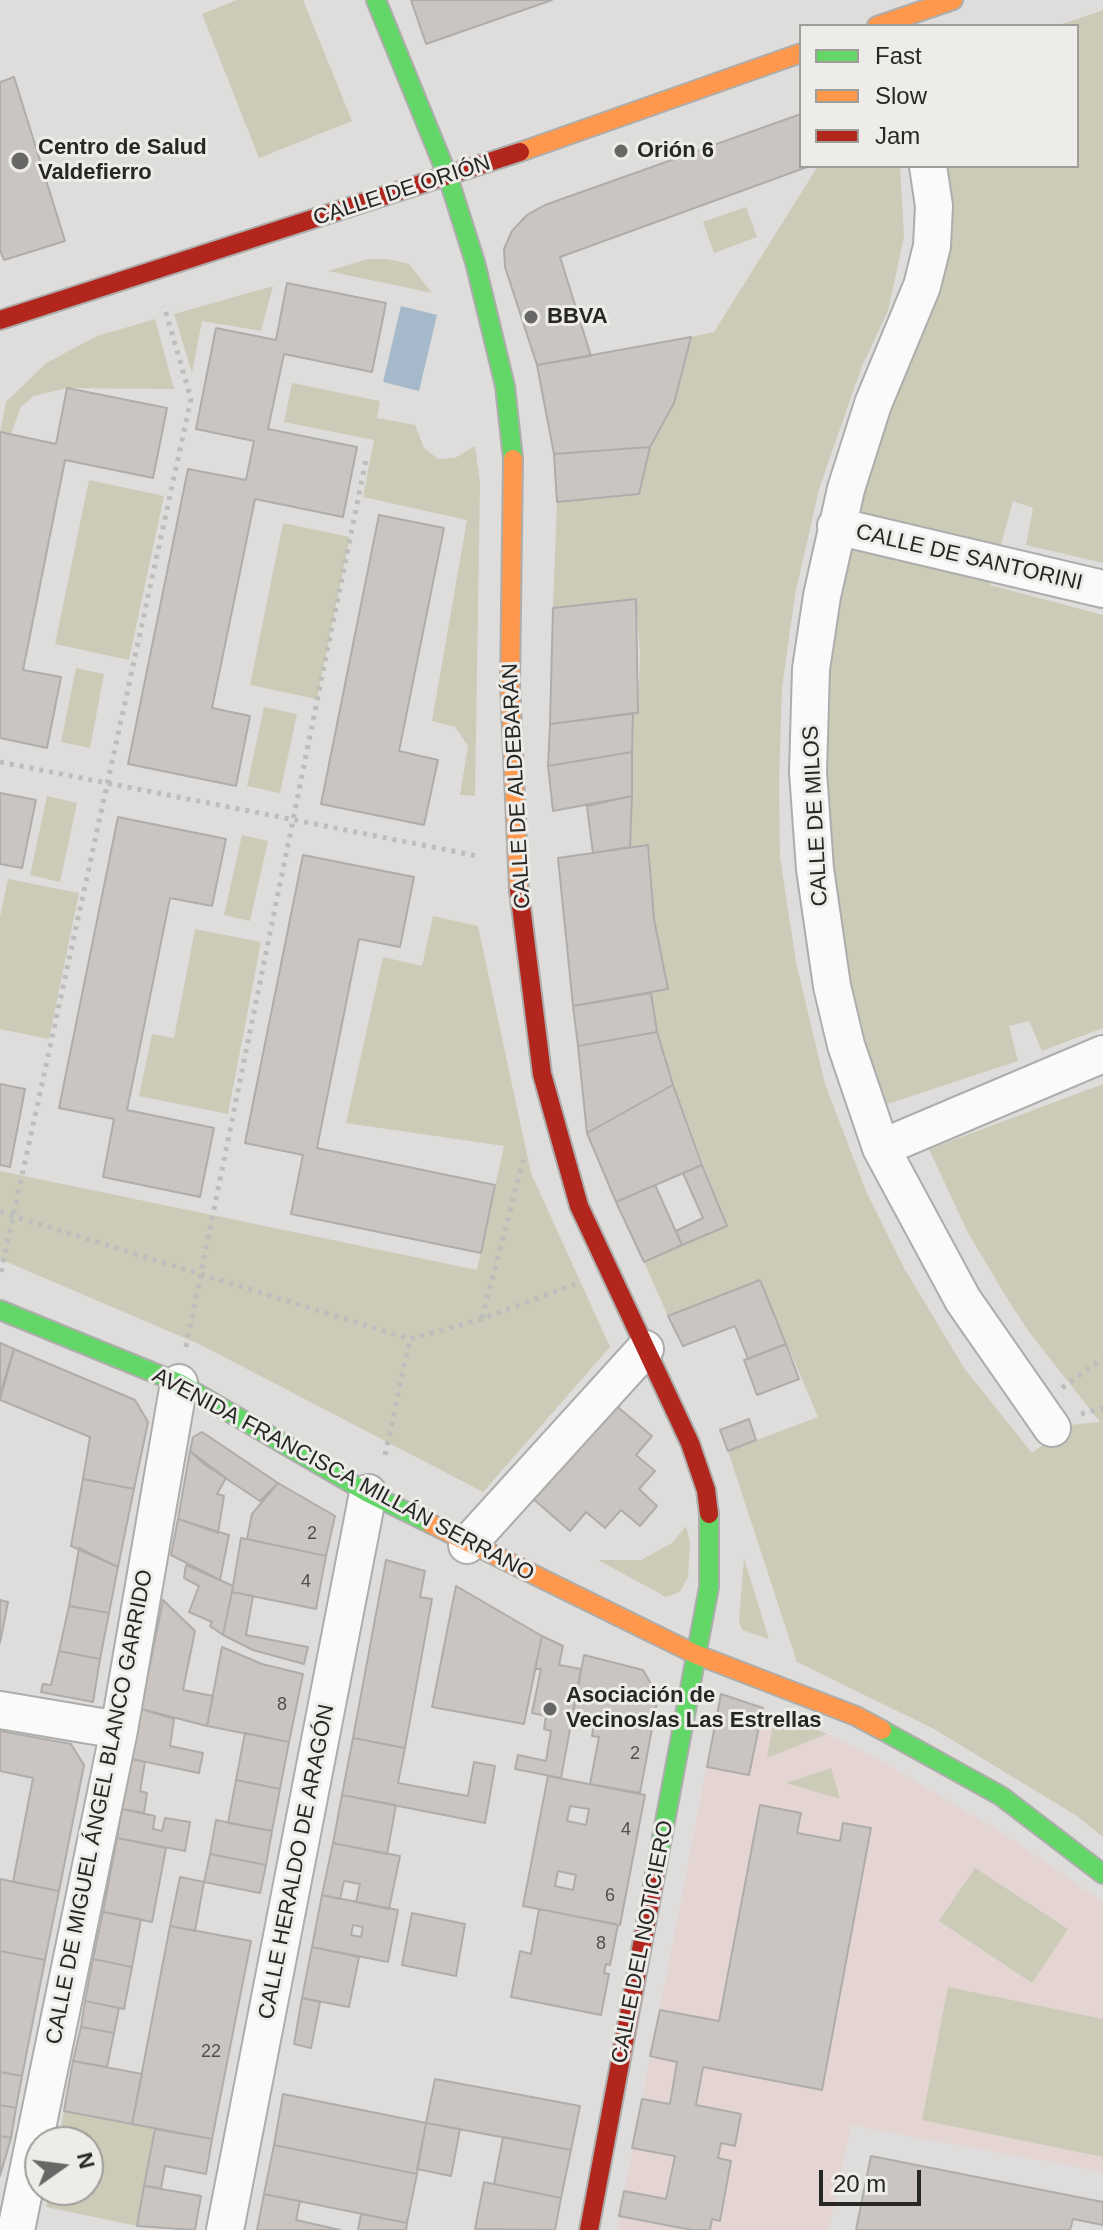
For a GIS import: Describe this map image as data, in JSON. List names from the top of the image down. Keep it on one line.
{"streets":{"street":["CALLE DE ORIÓN","CALLE DE SANTORINI","CALLE DE ALDEBARÁN","CALLE DE MILOS","AVENIDA FRANCISCA MILLÁN SERRANO","CALLE DE MIGUEL ÁNGEL BLANCO GARRIDO","CALLE HERALDO DE ARAGÓN","CALLE DEL NOTICIERO"]},"crossings":[["CALLE DE ORIÓN","CALLE DE ALDEBARÁN"],["CALLE DE SANTORINI","CALLE DE MILOS"],["CALLE DE ALDEBARÁN","AVENIDA FRANCISCA MILLÁN SERRANO"],["CALLE DE ALDEBARÁN","CALLE DEL NOTICIERO"],["AVENIDA FRANCISCA MILLÁN SERRANO","CALLE DE MIGUEL ÁNGEL BLANCO GARRIDO"],["AVENIDA FRANCISCA MILLÁN SERRANO","CALLE HERALDO DE ARAGÓN"],["AVENIDA FRANCISCA MILLÁN SERRANO","CALLE DEL NOTICIERO"]],"places":["Orión 6","Centro de Salud Valdefierro","BBVA","Asociación de Vecinos/as Las Estrellas"],"house_numbers":["2","4","8","2","4","6","8","22"],"legend":["Fast","Slow","Jam"],"scale_bar":"20 m","north":"right"}
